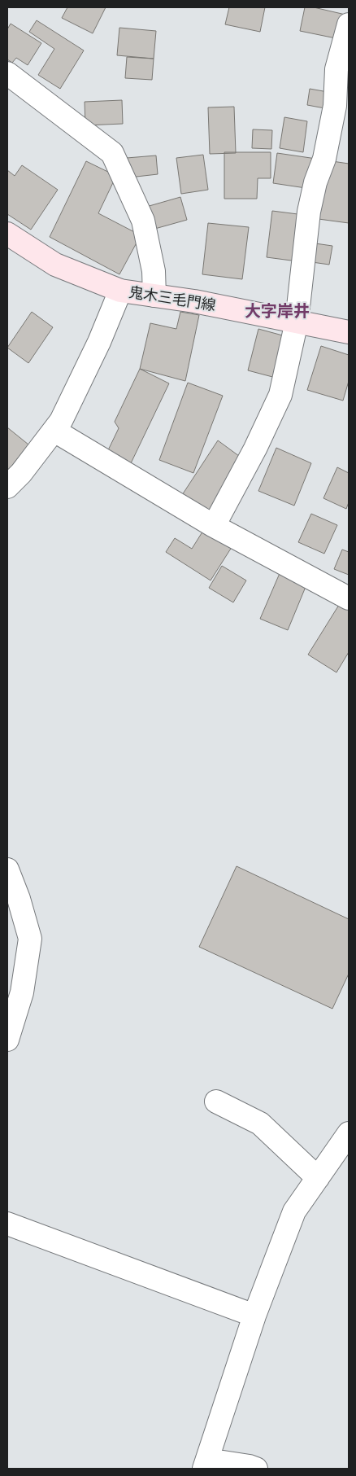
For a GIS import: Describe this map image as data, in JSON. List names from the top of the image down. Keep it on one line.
{"streets":{"main road":["鬼木三毛門線"]},"districts":["大字岸井"]}
